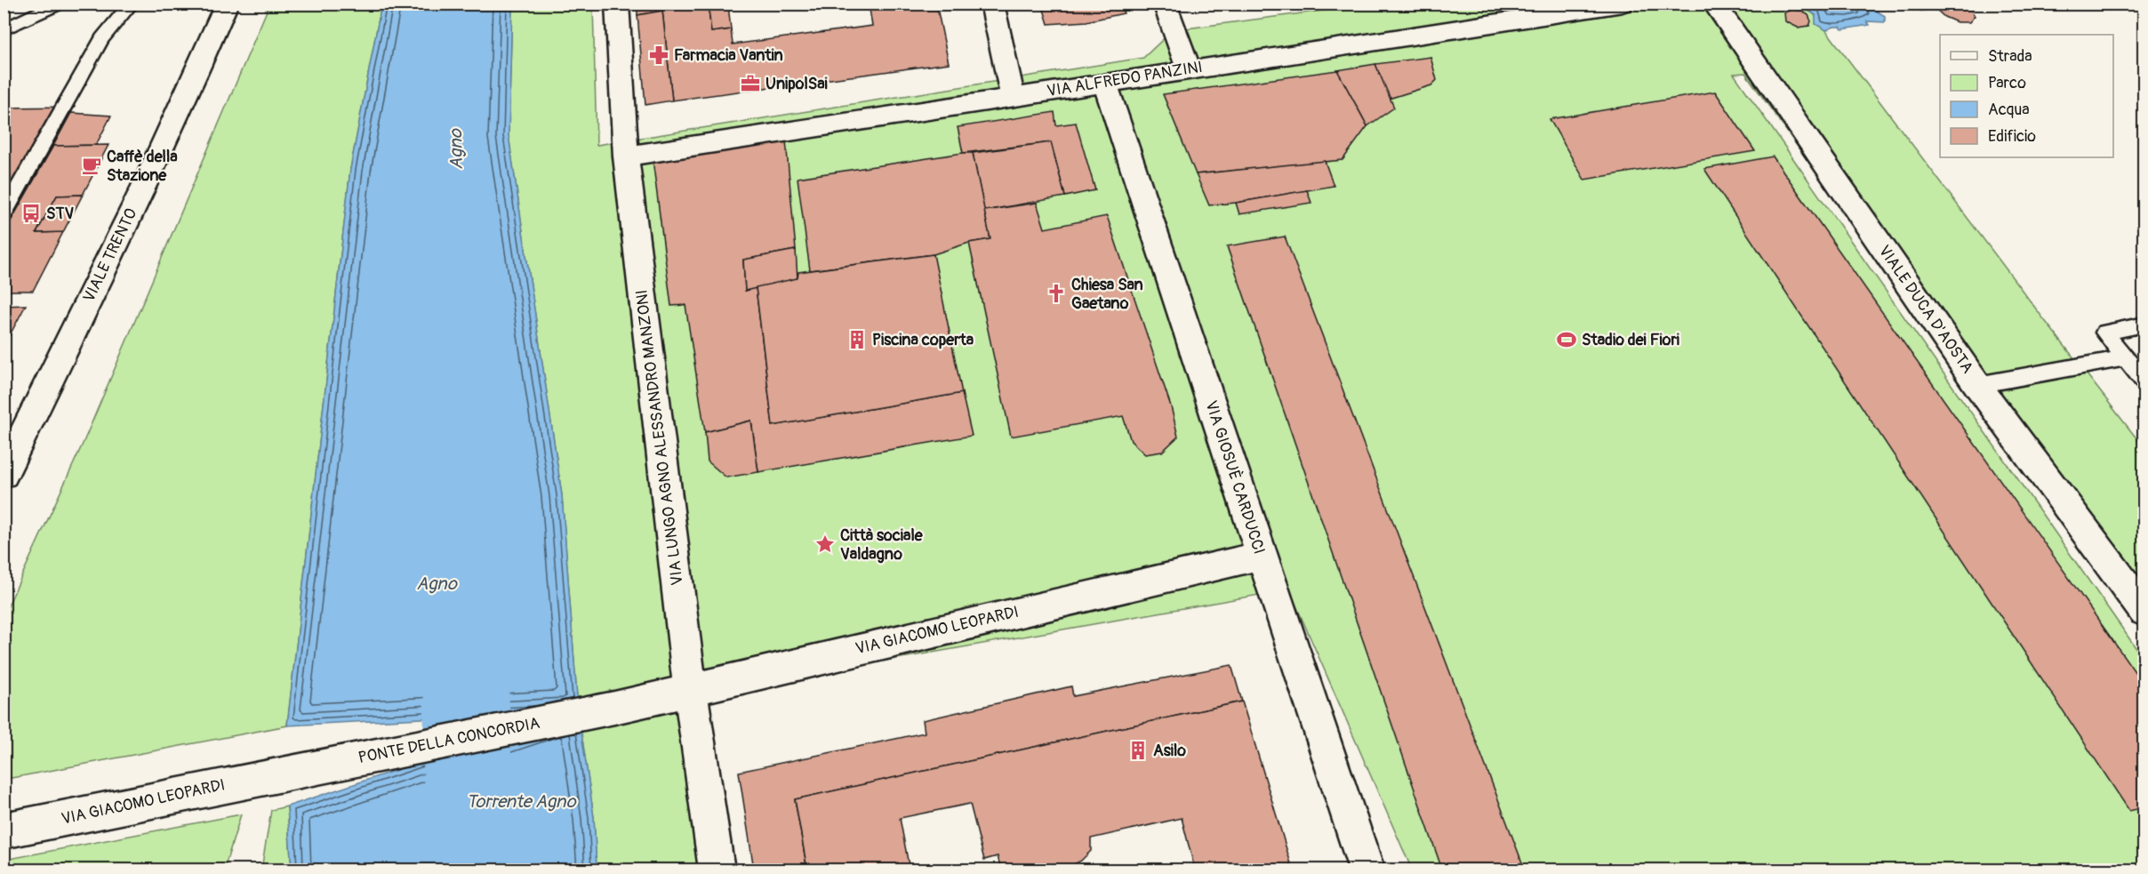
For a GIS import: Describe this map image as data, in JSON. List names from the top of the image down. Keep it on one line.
{"streets":{"street":["VIA ALFREDO PANZINI","VIALE TRENTO","VIALE DUCA D'AOSTA","VIA LUNGO AGNO ALESSANDRO MANZONI","VIA GIOSUÈ CARDUCCI","VIA GIACOMO LEOPARDI","PONTE DELLA CONCORDIA"]},"crossings":[["VIA ALFREDO PANZINI","VIA LUNGO AGNO ALESSANDRO MANZONI"],["VIA ALFREDO PANZINI","VIA GIOSUÈ CARDUCCI"],["VIA LUNGO AGNO ALESSANDRO MANZONI","VIA GIACOMO LEOPARDI"],["VIA GIOSUÈ CARDUCCI","VIA GIACOMO LEOPARDI"],["VIA GIACOMO LEOPARDI","PONTE DELLA CONCORDIA"]],"water":["Agno","Torrente Agno"],"places":{"pharmacy":["Farmacia Vantin"],"office":["UnipolSai"],"cafe":["Caffè della Stazione"],"bus stop":["STV"],"church":["Chiesa San Gaetano"],"building":["Piscina coperta","Asilo"],"sports":["Stadio dei Fiori"],"place":["Città sociale Valdagno"]},"legend":["Strada","Parco","Acqua","Edificio"]}
